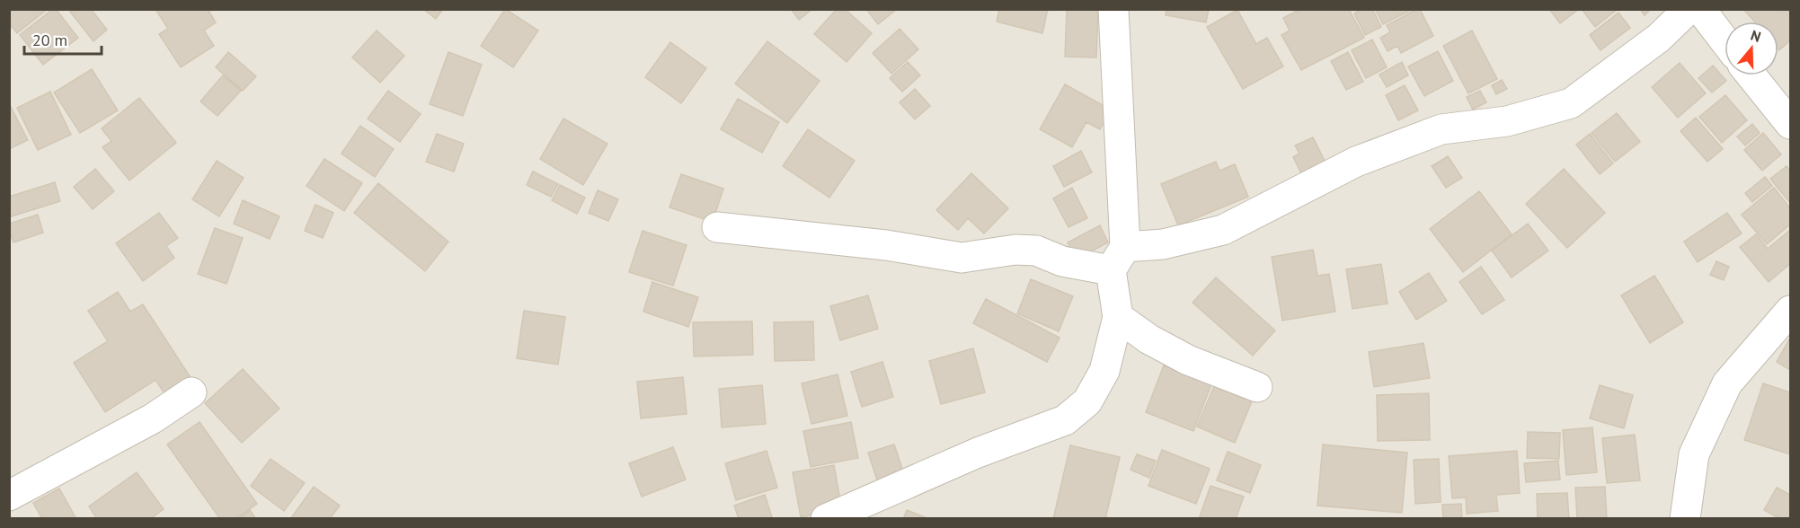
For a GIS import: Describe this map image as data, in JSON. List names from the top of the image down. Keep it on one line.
{"scale_bar":"20 m","north":"top"}
